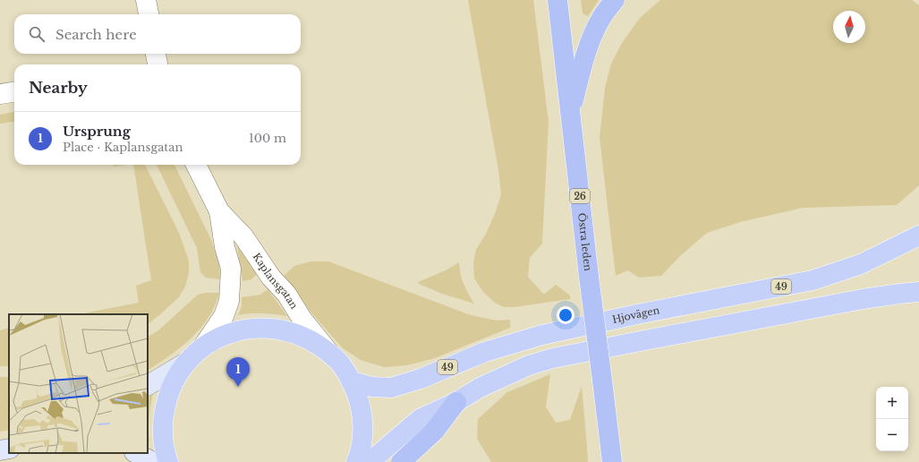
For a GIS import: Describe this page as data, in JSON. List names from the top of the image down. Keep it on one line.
{"streets":{"highway":["26","Östra leden"],"main road":["49","Hjovägen"],"street":["Kaplansgatan"]},"north":"top","page":{"search":"Search here","heading":"Nearby","list":[{"mark":"1","name":"Ursprung","note":"Place · Kaplansgatan","value":"100 m"}],"pins":"1","map_buttons":["+","−"]}}
